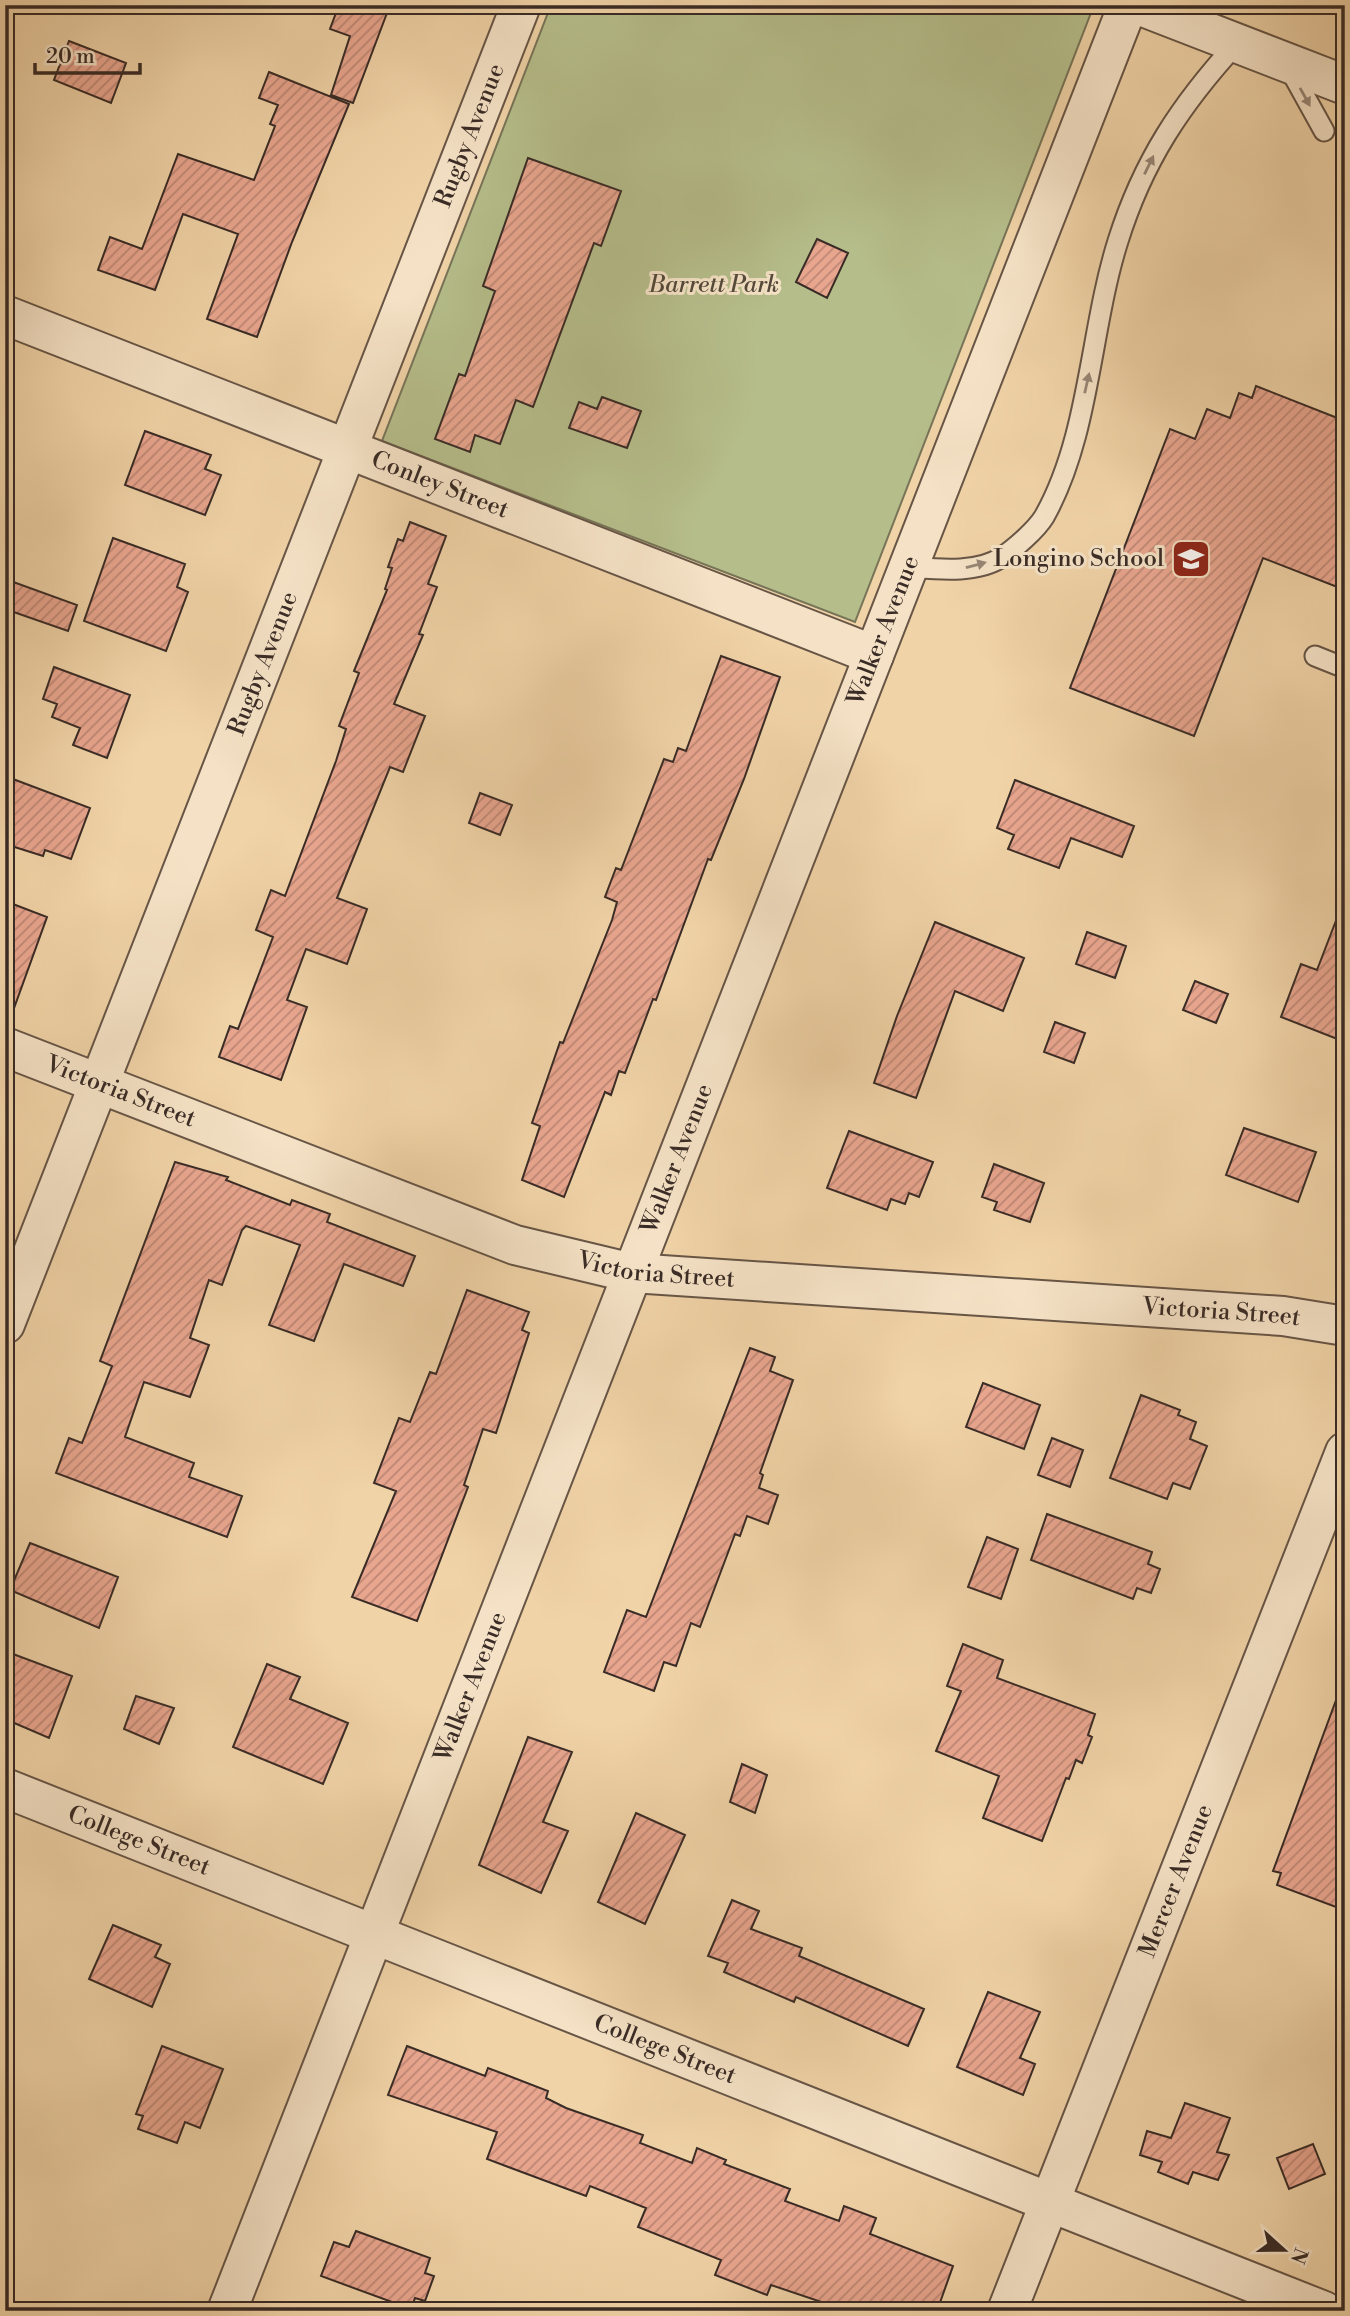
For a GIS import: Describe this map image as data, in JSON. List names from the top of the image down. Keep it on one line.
{"streets":{"street":["Rugby Avenue","Conley Street","Walker Avenue","Victoria Street","College Street","Mercer Avenue"]},"crossings":[["Rugby Avenue","Conley Street"],["Rugby Avenue","Victoria Street"],["Conley Street","Walker Avenue"],["Walker Avenue","Victoria Street"],["Walker Avenue","College Street"],["College Street","Mercer Avenue"]],"parks":["Barrett Park"],"places":{"school or university":["Longino School"]},"scale_bar":"20 m","north":"right"}
